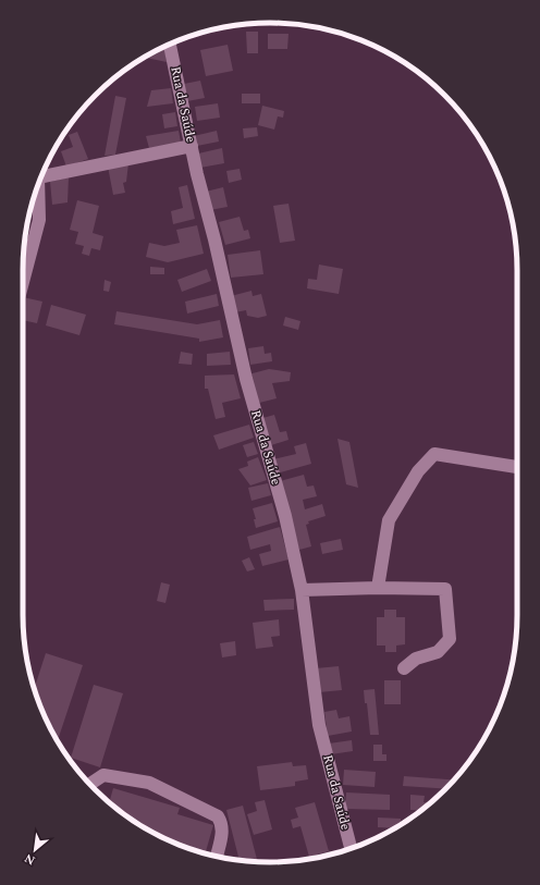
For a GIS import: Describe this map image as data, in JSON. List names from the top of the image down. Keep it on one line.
{"streets":{"street":["Rua da Saúde"]},"north":"bottom left"}
